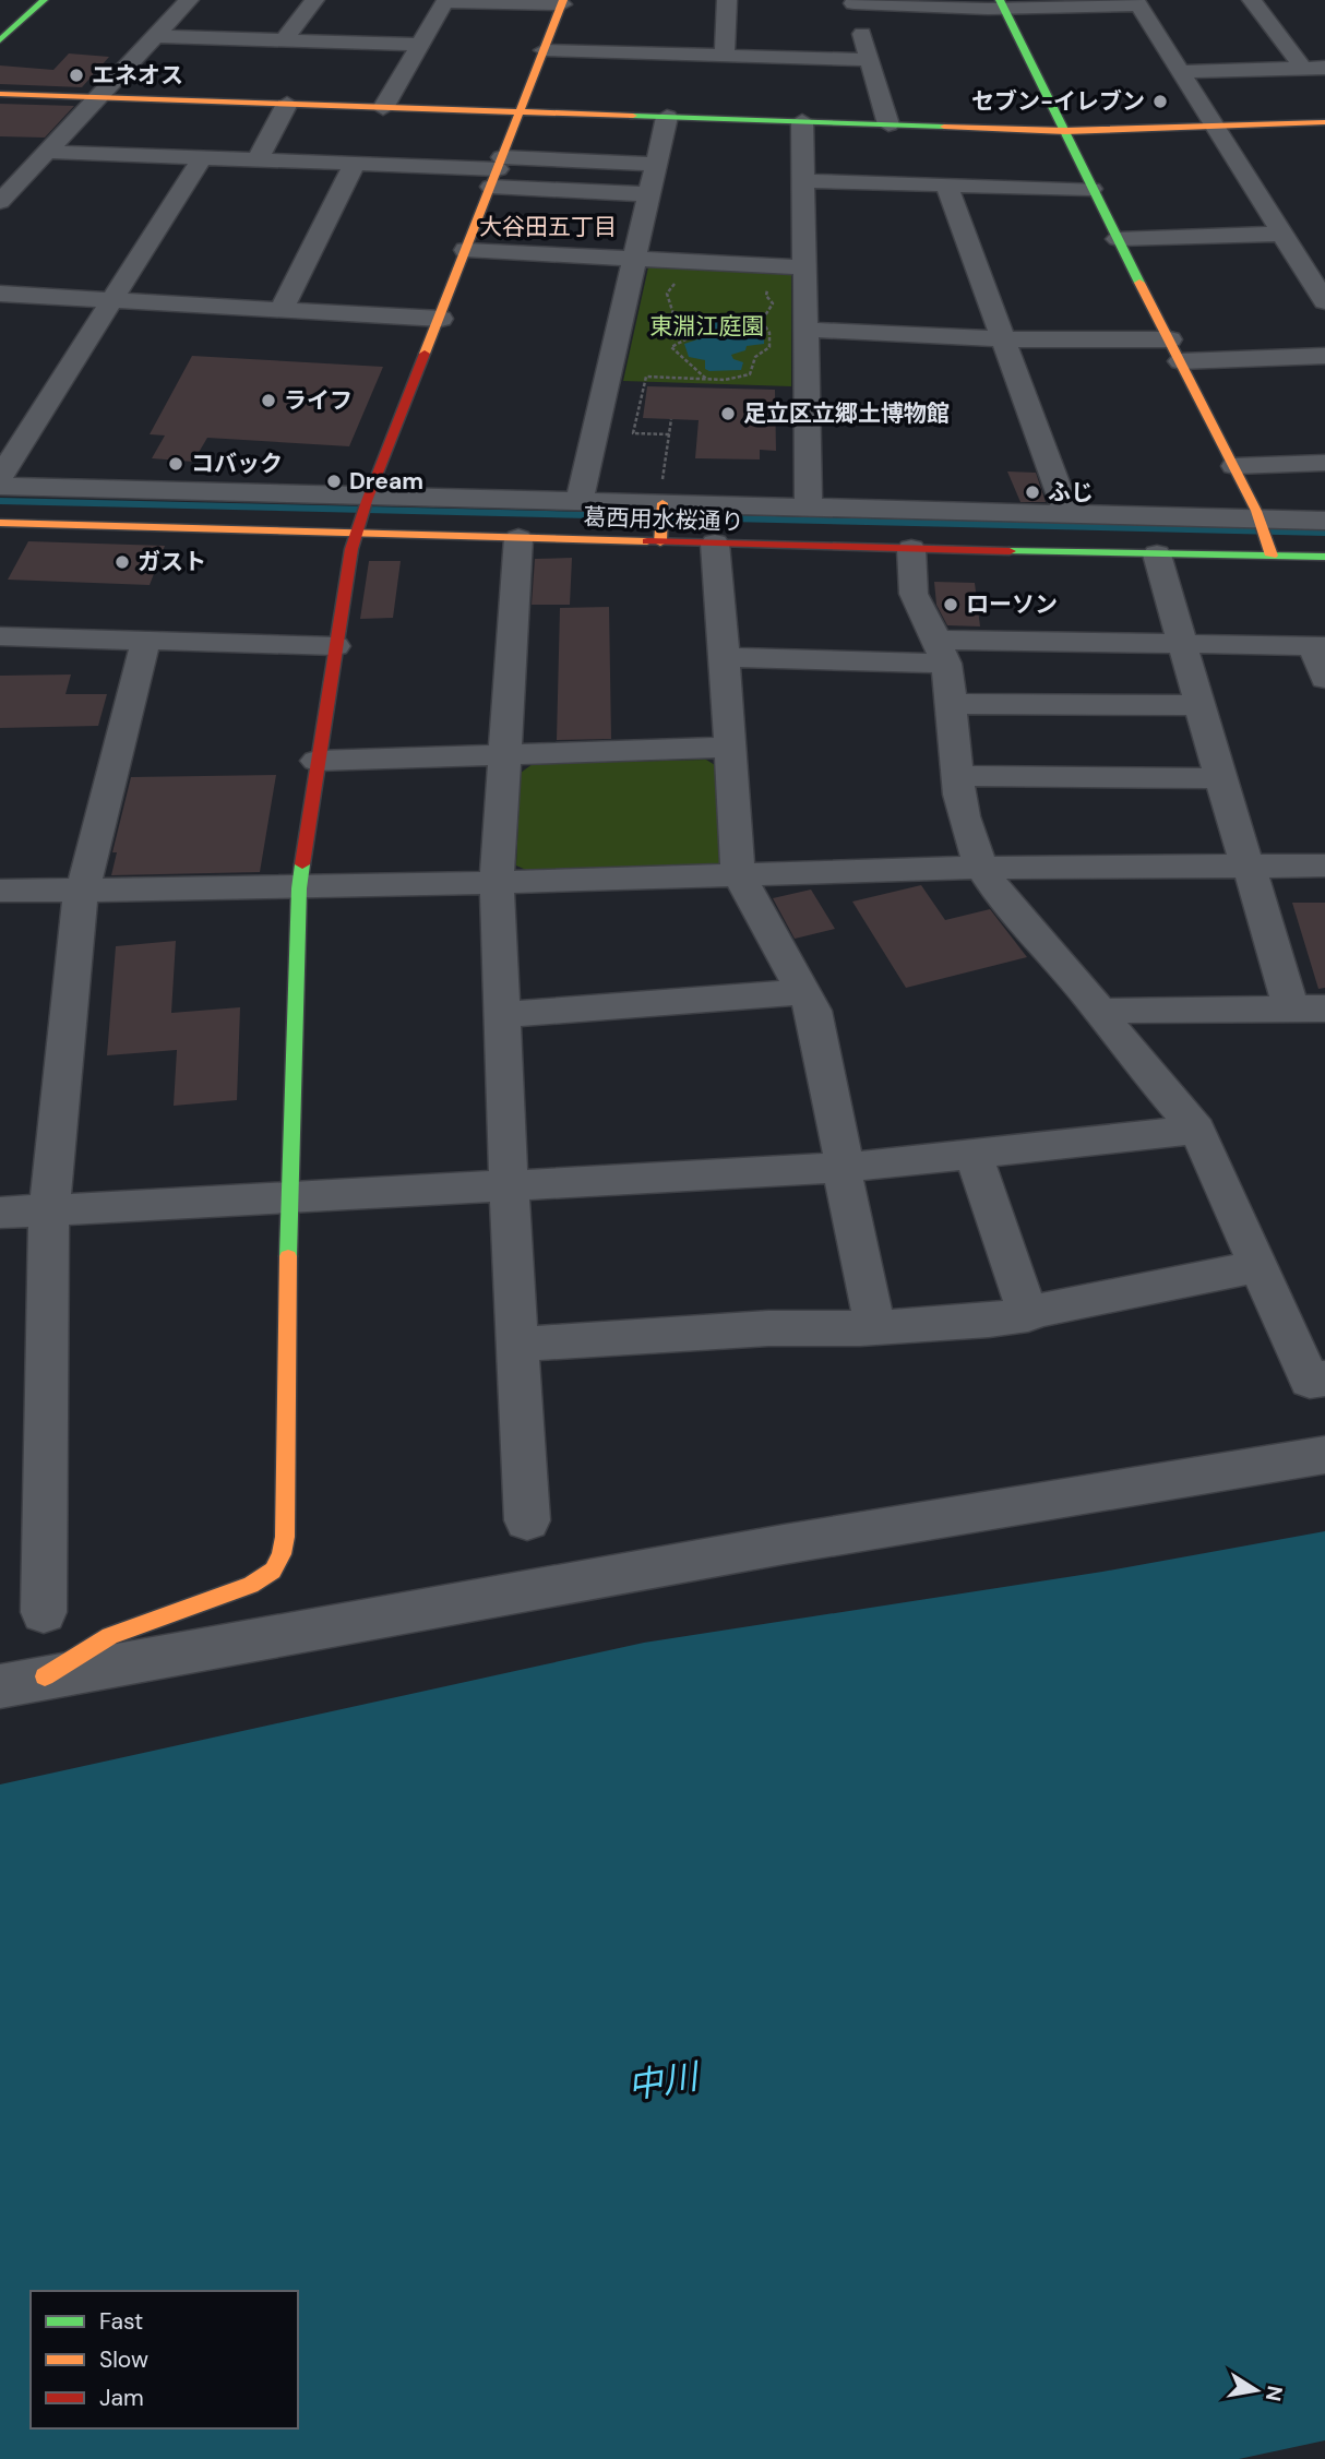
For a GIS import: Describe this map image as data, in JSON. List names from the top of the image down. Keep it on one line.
{"streets":{"street":["葛西用水桜通り"]},"districts":["大谷田五丁目"],"water":["中川"],"parks":["東淵江庭園"],"places":["エネオス","セブン-イレブン","ライフ","足立区立郷土博物館","コバック","Dream","ふじ","ガスト","ローソン"],"legend":["Fast","Slow","Jam"],"north":"right"}
